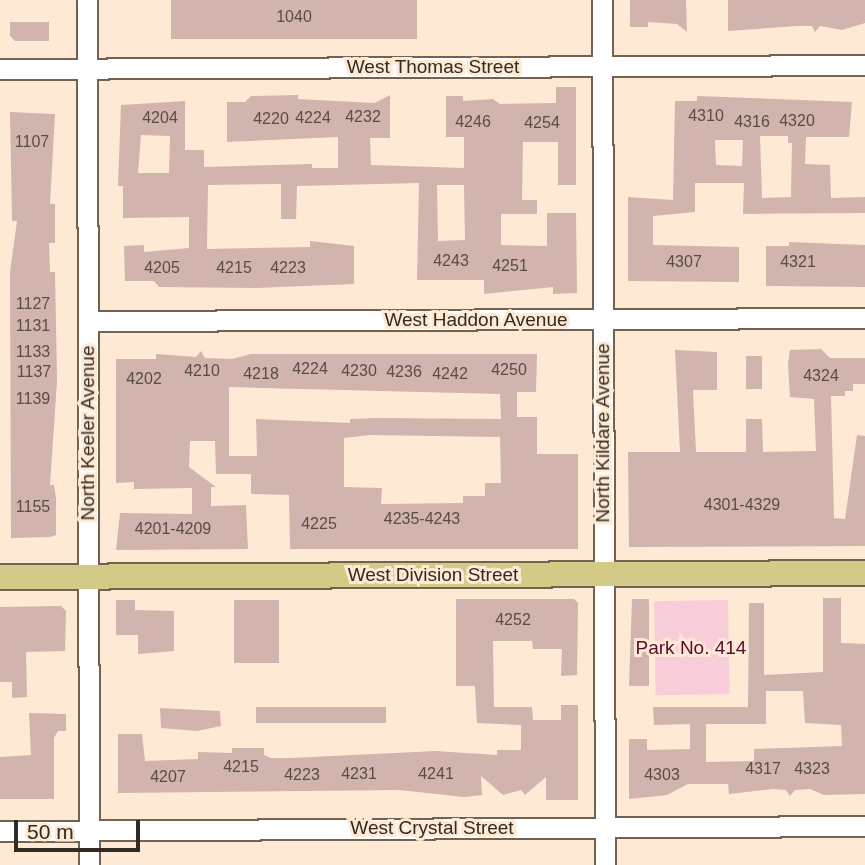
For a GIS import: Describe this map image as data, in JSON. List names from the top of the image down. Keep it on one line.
{"streets":{"main road":["West Division Street"],"street":["West Thomas Street","West Haddon Avenue","North Keeler Avenue","North Kildare Avenue","West Crystal Street"]},"crossings":[["West Thomas Street","North Keeler Avenue"],["West Thomas Street","North Kildare Avenue"],["West Haddon Avenue","North Keeler Avenue"],["West Haddon Avenue","North Kildare Avenue"],["North Keeler Avenue","West Division Street"],["North Keeler Avenue","West Crystal Street"],["North Kildare Avenue","West Division Street"],["North Kildare Avenue","West Crystal Street"]],"parks":["Park No. 414"],"house_numbers":["1040","4310","4232","4204","4224","4220","4320","4246","4316","4254","1107","4243","4307","4321","4251","4205","4215","4223","1127","1131","1133","4224","4250","4210","4230","1137","4236","4218","4242","4324","4202","1139","4301-4329","1155","4235-4243","4225","4201-4209","4252","4215","4317","4323","4231","4241","4223","4303","4207"],"scale_bar":"50 m"}
